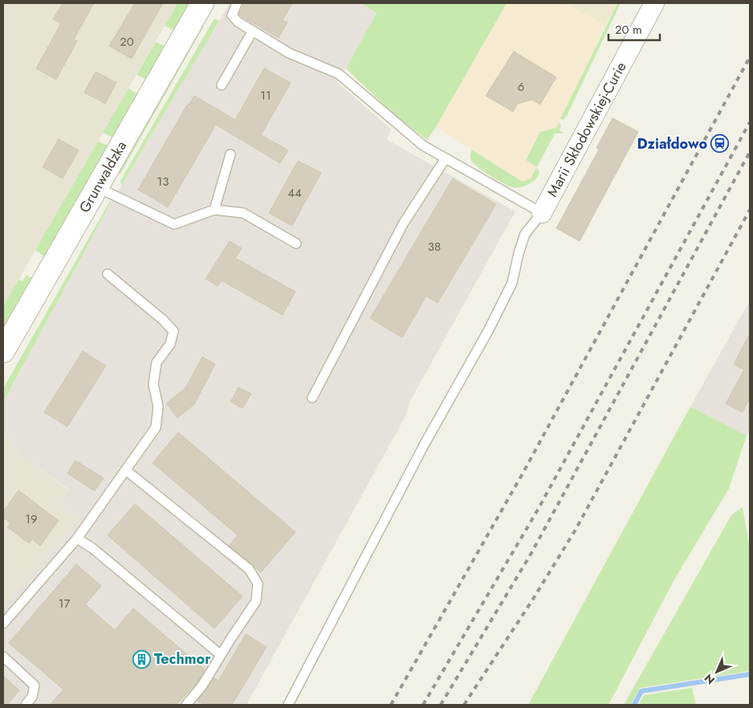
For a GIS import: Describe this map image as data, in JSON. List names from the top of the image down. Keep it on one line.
{"streets":{"street":["Marii Skłodowskiej-Curie","Grunwaldzka"]},"places":{"station":["Działdowo"],"building":["Techmor"]},"house_numbers":["20","6","11","13","44","38","19","17"],"scale_bar":"20 m","north":"bottom left"}
